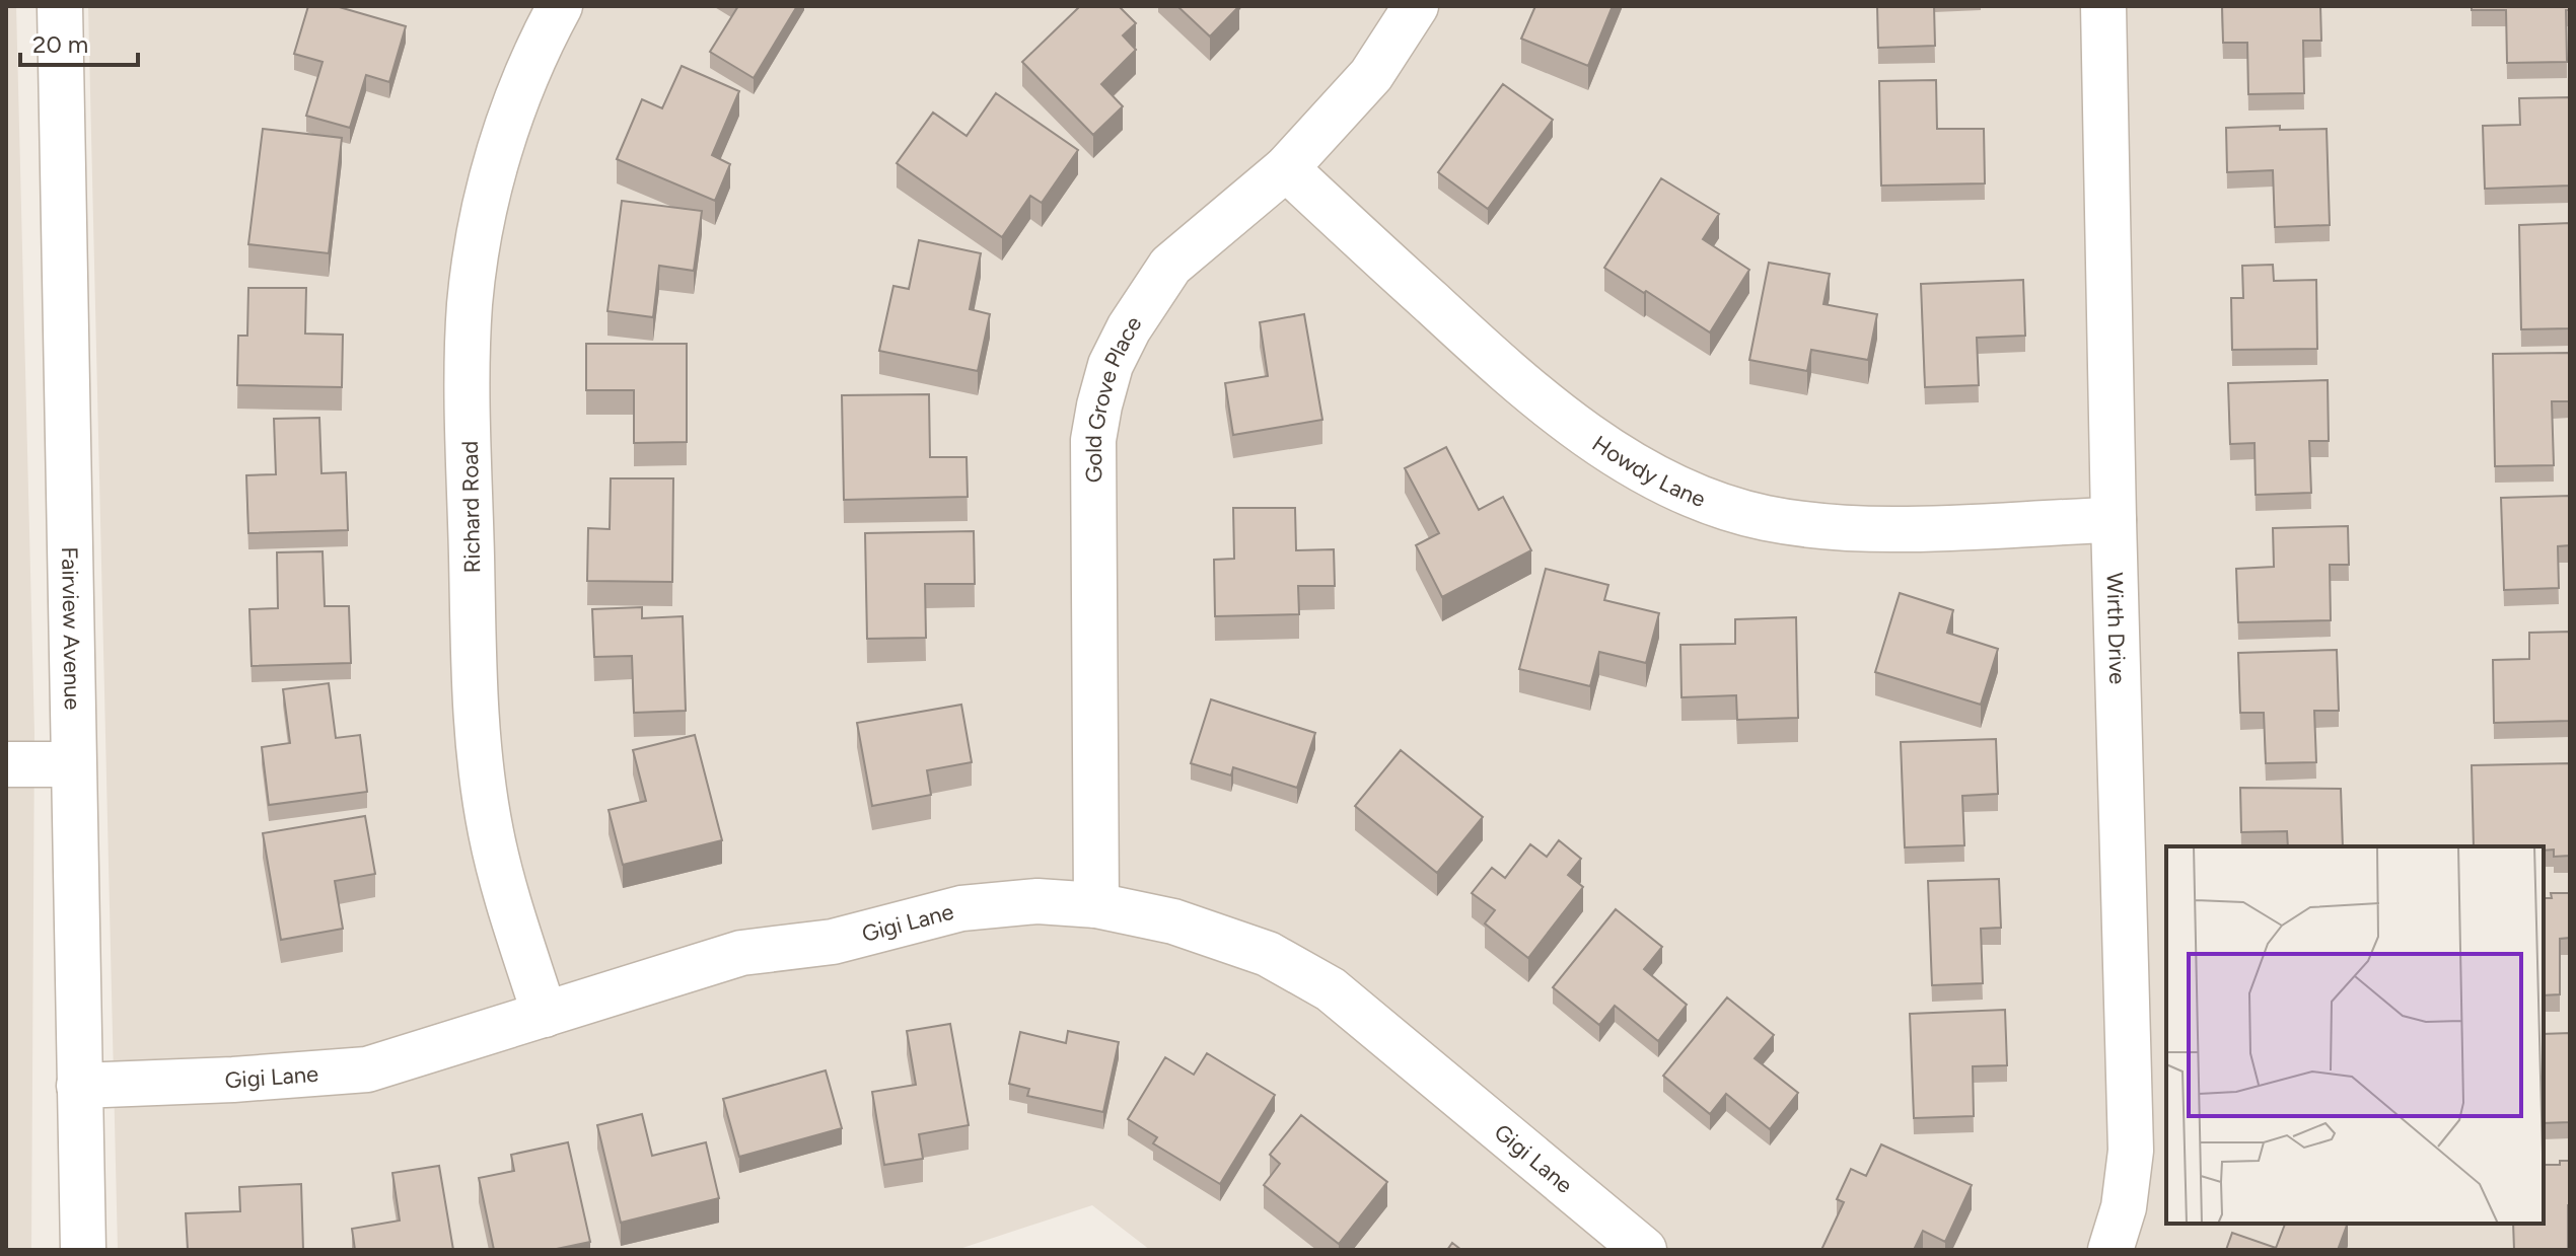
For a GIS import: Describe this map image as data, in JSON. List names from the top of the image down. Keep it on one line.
{"streets":{"street":["Gold Grove Place","Howdy Lane","Richard Road","Fairview Avenue","Wirth Drive","Gigi Lane"]},"crossings":[["Gold Grove Place","Howdy Lane"],["Gold Grove Place","Gigi Lane"],["Howdy Lane","Wirth Drive"],["Richard Road","Gigi Lane"],["Fairview Avenue","Gigi Lane"]],"scale_bar":"20 m"}
